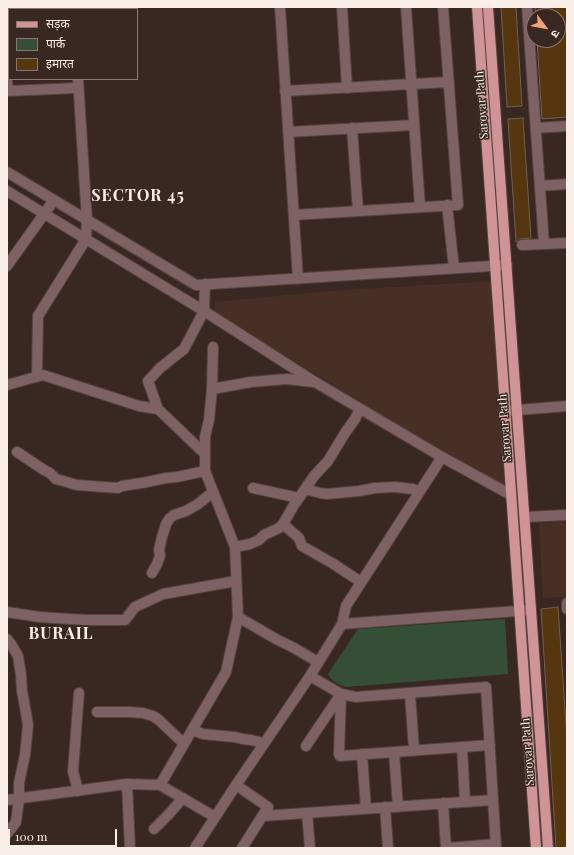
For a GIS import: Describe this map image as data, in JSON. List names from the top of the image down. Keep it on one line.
{"streets":{"main road":["Sarovar Path"]},"districts":["SECTOR 45","BURAIL"],"legend":["सड़क","पार्क","इमारत"],"scale_bar":"100 m","north":"bottom right"}
